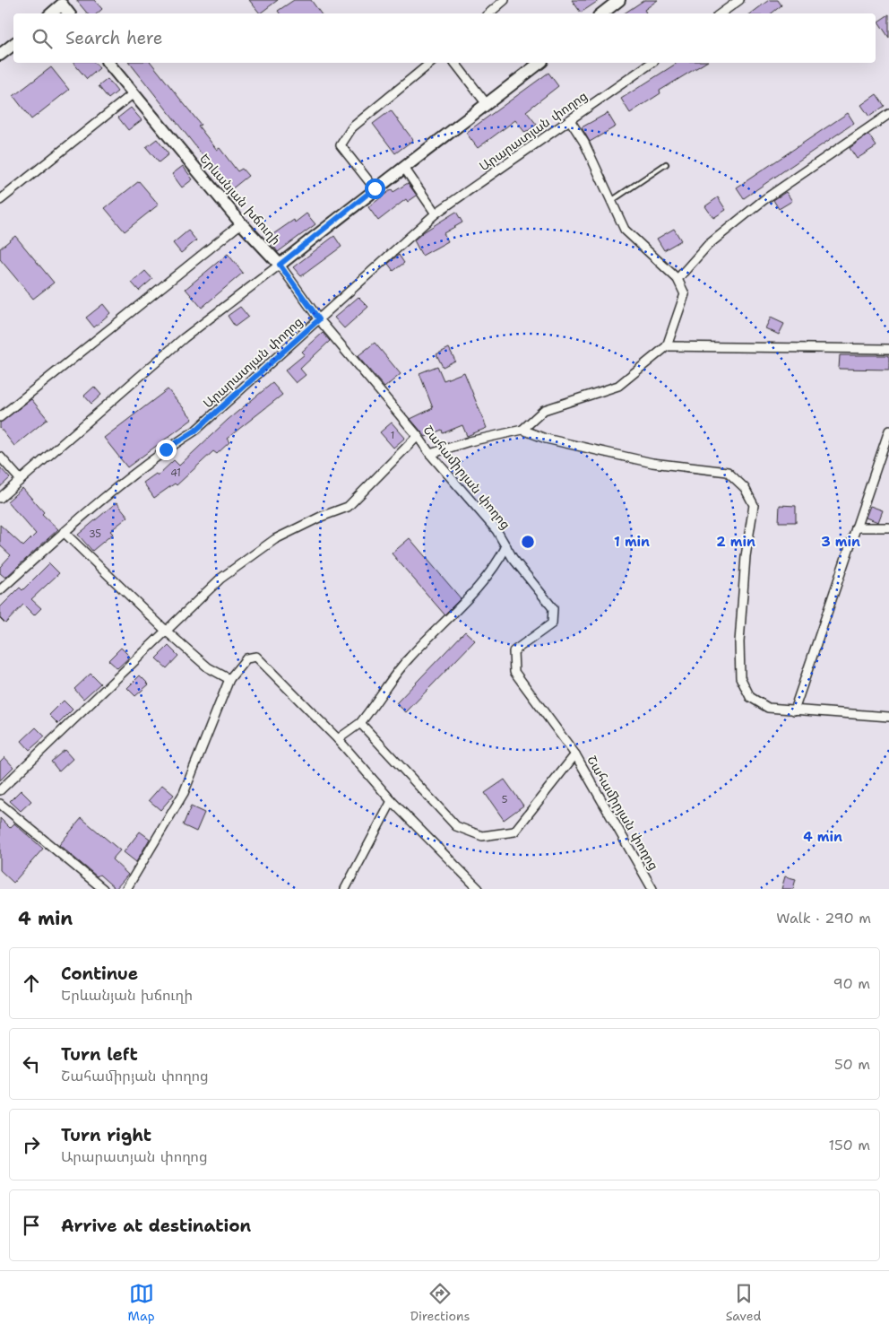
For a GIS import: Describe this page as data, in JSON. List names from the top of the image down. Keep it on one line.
{"streets":{"main road":["Երևանյան խճուղի"],"street":["Արարատյան փողոց","Շահամիրյան փողոց"]},"crossings":[["Արարատյան փողոց","Շահամիրյան փողոց"],["Երևանյան խճուղի","Շահամիրյան փողոց"]],"house_numbers":["1","41","35","5"],"page":{"search":"Search here","heading":["4 min","Walk · 290 m"],"list":[["Continue","Երևանյան խճուղի","90 m"],["Turn left","Շահամիրյան փողոց","50 m"],["Turn right","Արարատյան փողոց","150 m"],"Arrive at destination"],"nav":["Map","Directions","Saved"]},"rings":["1 min","2 min","3 min","4 min"]}
